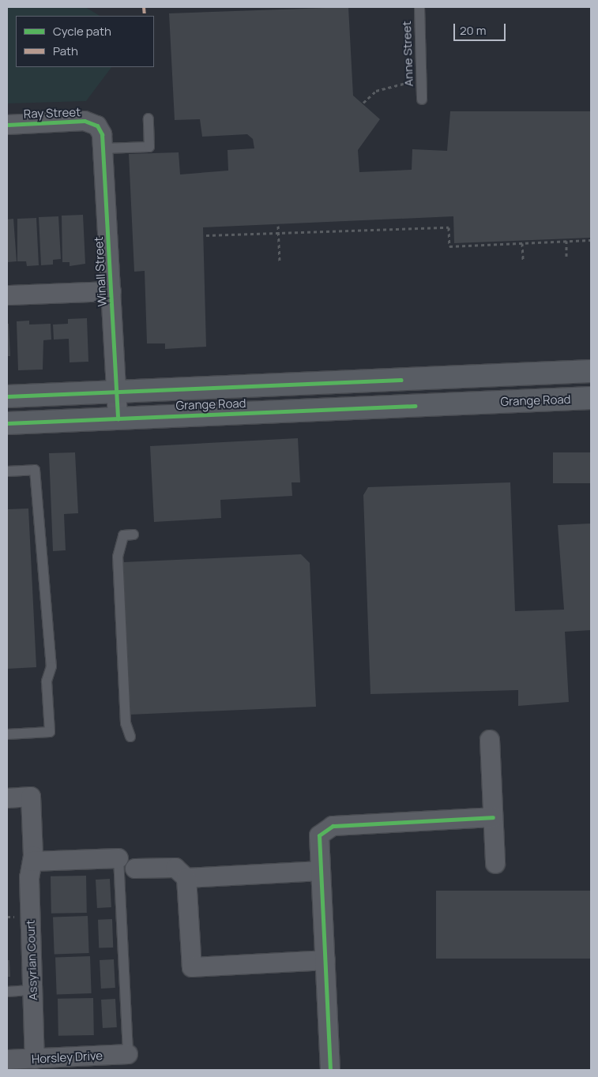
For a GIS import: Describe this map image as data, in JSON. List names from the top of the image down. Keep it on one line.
{"streets":{"main road":["Grange Road"],"street":["Ray Street","Winall Street","Assyrian Court","Horsley Drive"],"lane":["Anne Street"]},"crossings":[["Ray Street","Winall Street"],["Winall Street","Grange Road"],["Assyrian Court","Horsley Drive"]],"legend":["Cycle path","Path"],"scale_bar":"20 m"}
